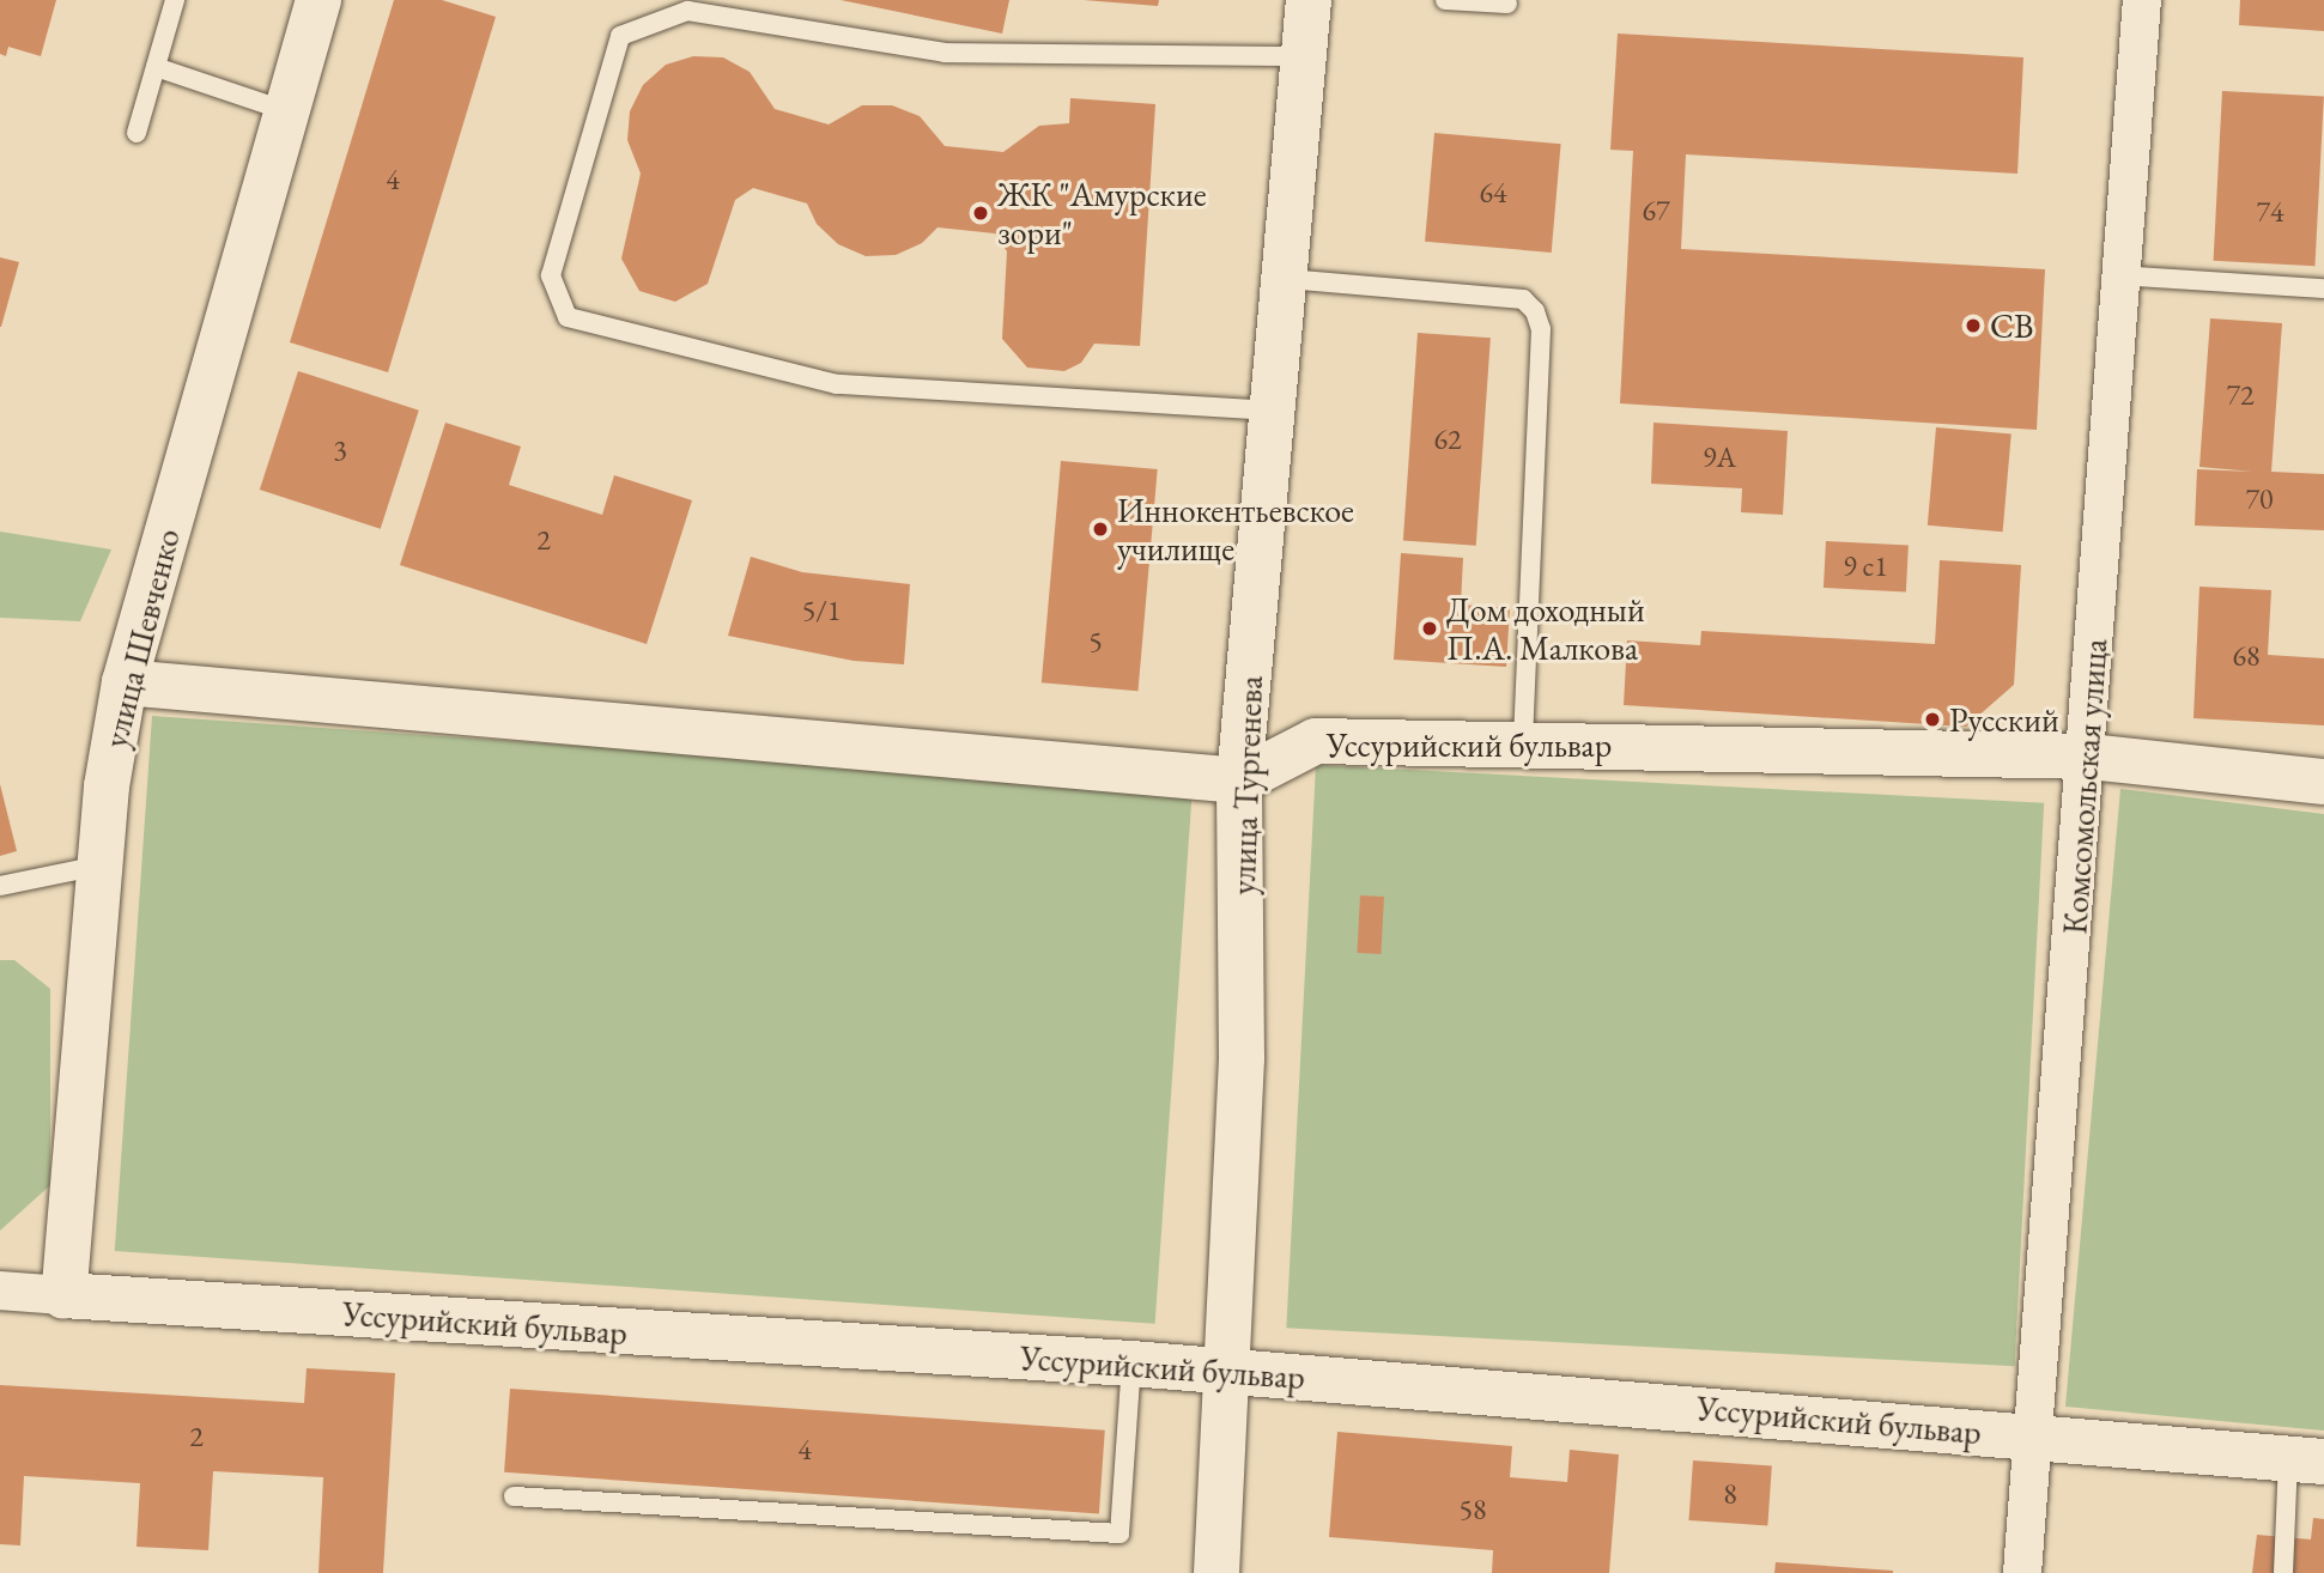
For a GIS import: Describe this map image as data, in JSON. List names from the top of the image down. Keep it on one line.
{"streets":{"street":["улица Шевченко","Уссурийский бульвар","улица Тургенева","Комсомольская улица"]},"crossings":[["улица Шевченко","Уссурийский бульвар"],["Уссурийский бульвар","улица Тургенева"],["Уссурийский бульвар","Комсомольская улица"]],"places":["ЖК \"Амурские зори\"","СВ","Иннокентьевское училище","Дом доходный П.А. Малкова","Русский"],"house_numbers":["4","64","67","74","72","62","3","9А","70","2","9 с1","5/1","5","68","2","4","8","58"]}
